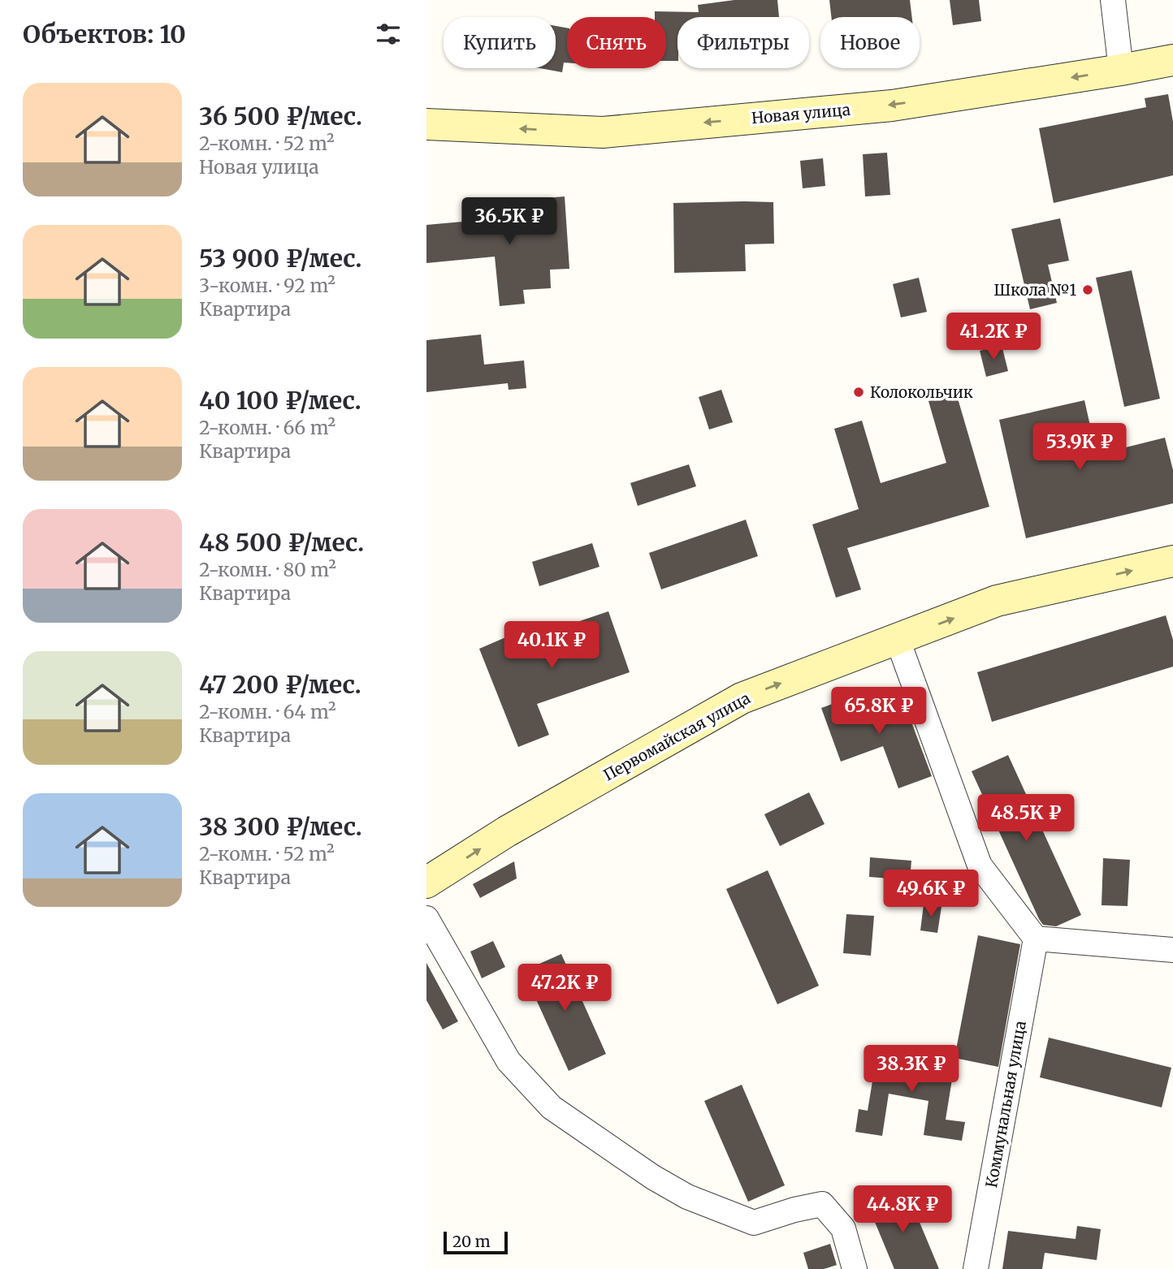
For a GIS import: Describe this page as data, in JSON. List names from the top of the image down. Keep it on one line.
{"streets":{"street":["Новая улица","Первомайская улица","Коммунальная улица"]},"one_way":["Новая улица","Первомайская улица"],"places":["Школа №1","Колокольчик"],"scale_bar":"20 m","page":{"heading":"Объектов: 10","chip":["Купить","Снять","Фильтры","Новое"],"list":[{"name":"36 500 ₽/мес.","note":"2-комн. · 52 m² · Новая улица"},{"name":"53 900 ₽/мес.","note":"3-комн. · 92 m² · Квартира"},{"name":"40 100 ₽/мес.","note":"2-комн. · 66 m² · Квартира"},{"name":"48 500 ₽/мес.","note":"2-комн. · 80 m² · Квартира"},{"name":"47 200 ₽/мес.","note":"2-комн. · 64 m² · Квартира"},{"name":"38 300 ₽/мес.","note":"2-комн. · 52 m² · Квартира"}],"price":["36.5K ₽","41.2K ₽","53.9K ₽","40.1K ₽","65.8K ₽","48.5K ₽","49.6K ₽","47.2K ₽","38.3K ₽","44.8K ₽"],"scale":"20 m"}}
